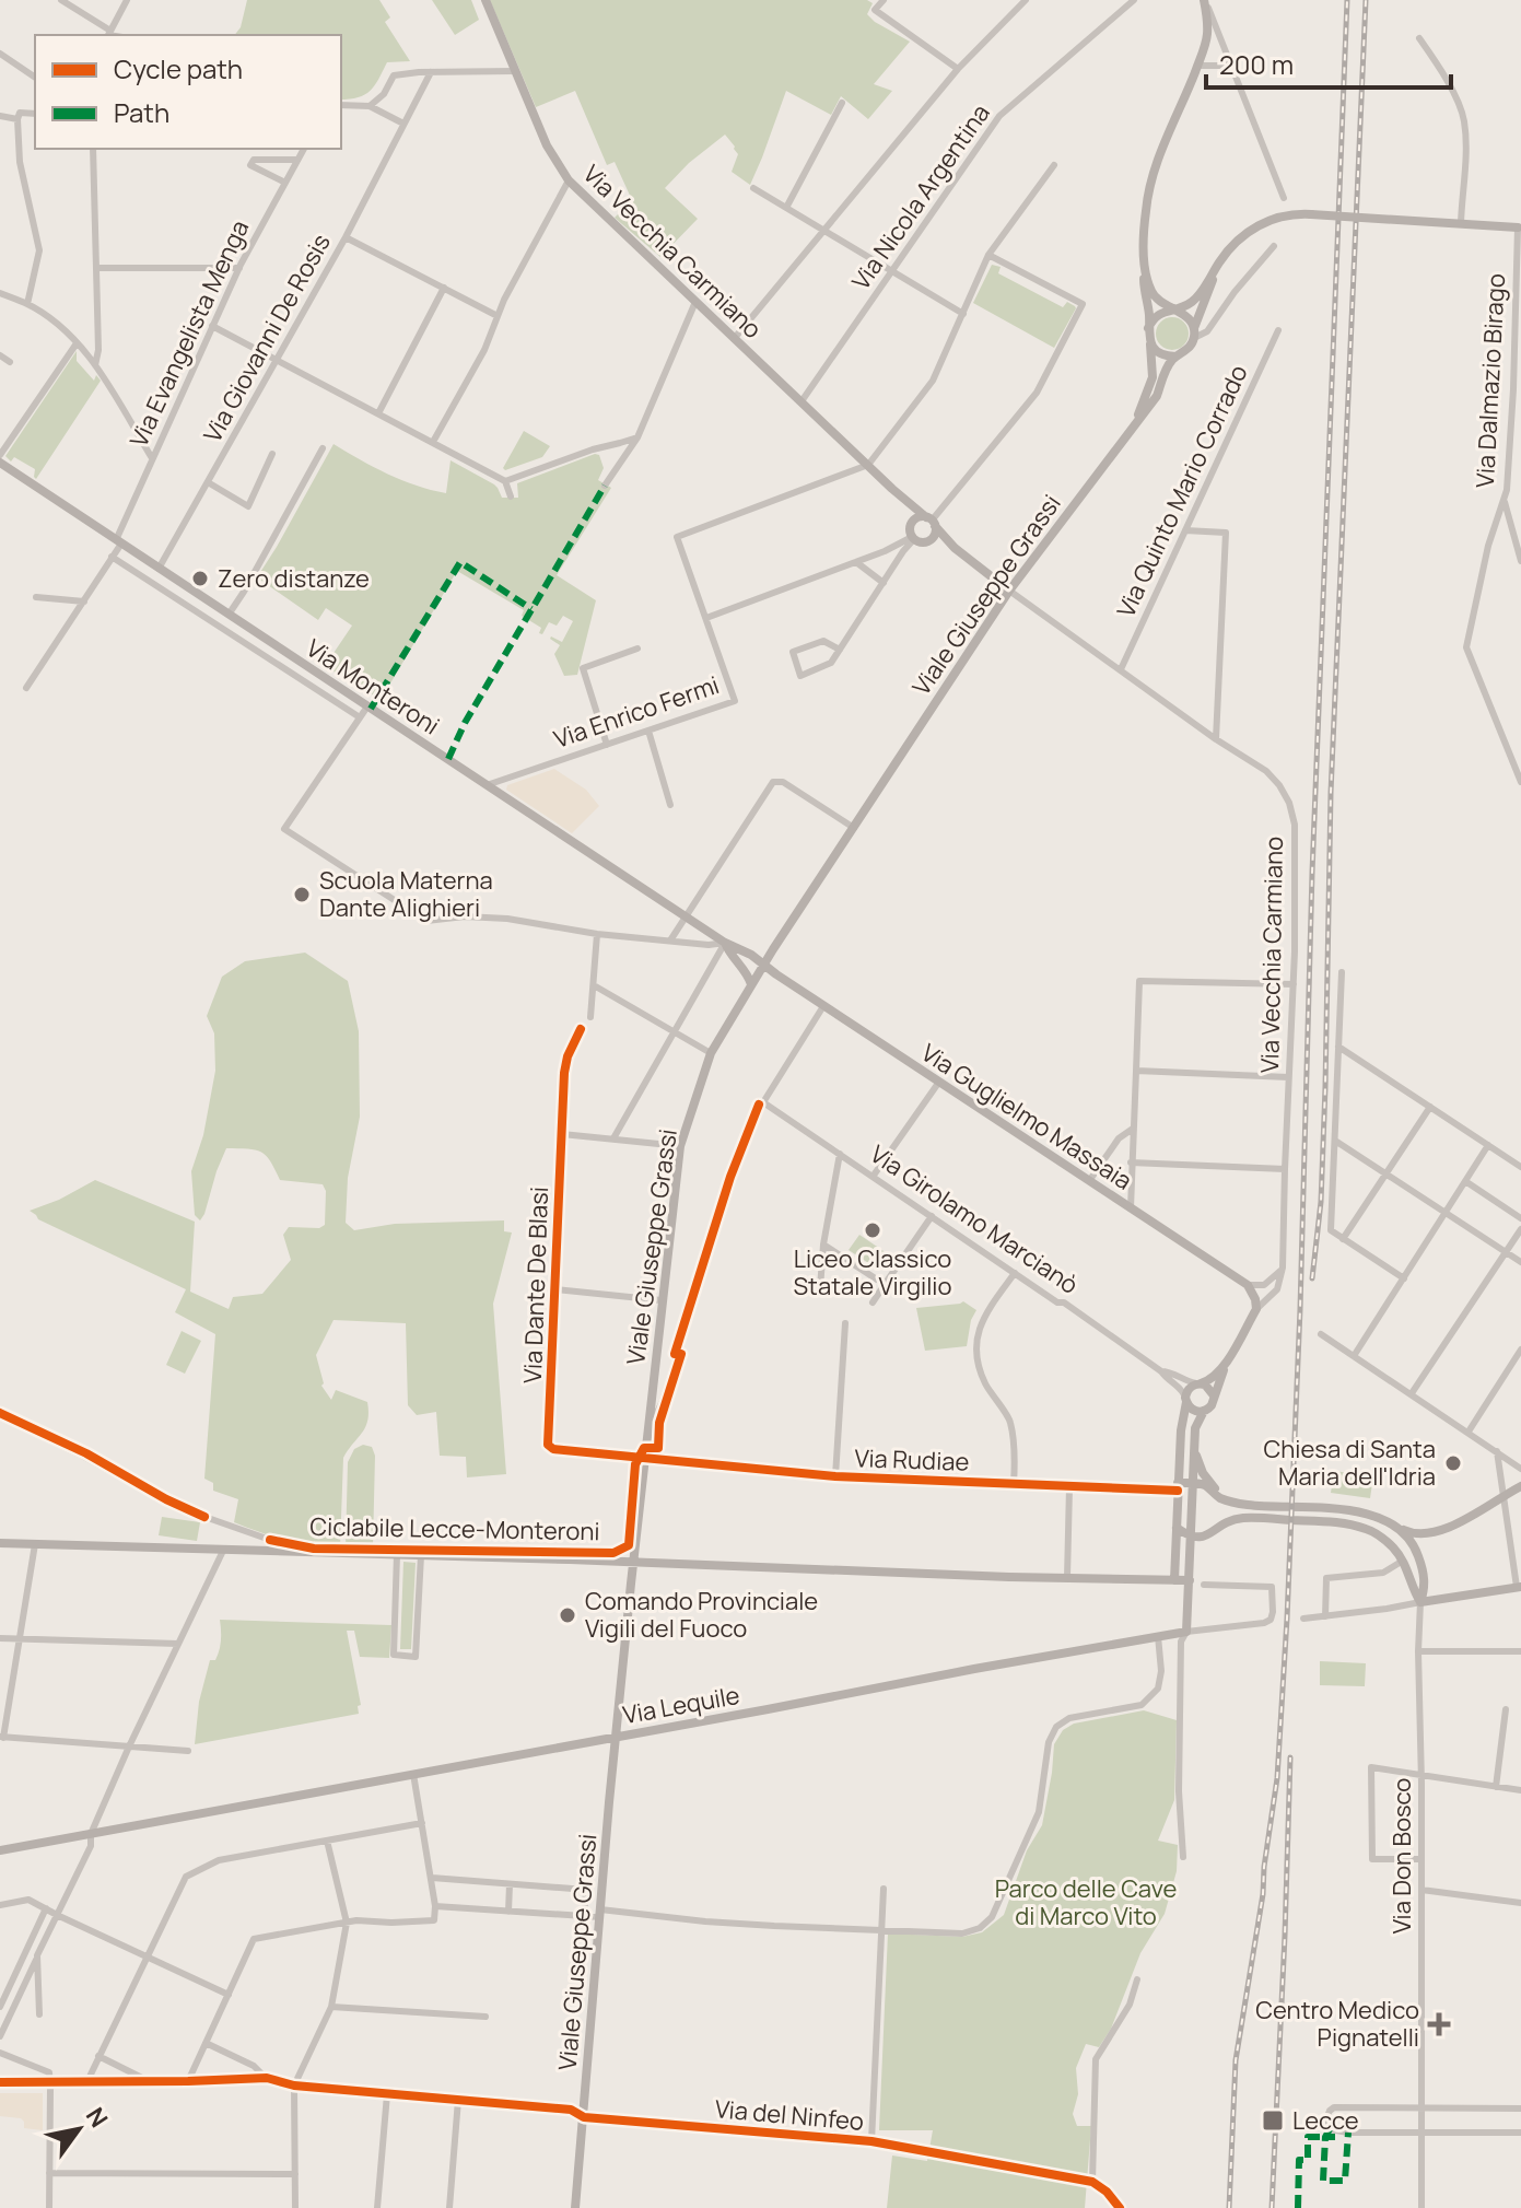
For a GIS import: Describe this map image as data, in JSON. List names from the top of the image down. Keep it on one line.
{"streets":{"main road":["Via Vecchia Carmiano","Viale Giuseppe Grassi","Via Monteroni","Via Guglielmo Massaia","Via Lequile"],"street":["Via Nicola Argentina","Via Evangelista Menga","Via Giovanni De Rosis","Via Dalmazio Birago","Via Quinto Mario Corrado","Via Enrico Fermi","Via Girolamo Marcianò","Via Dante De Blasi","Via Rudiae","Via Don Bosco","Via del Ninfeo"],"cycle path":["Ciclabile Lecce-Monteroni"]},"crossings":[["Via Nicola Argentina","Via Vecchia Carmiano"],["Via Vecchia Carmiano","Via Quinto Mario Corrado"],["Via Vecchia Carmiano","Viale Giuseppe Grassi"],["Via Vecchia Carmiano","Via Enrico Fermi"],["Via Vecchia Carmiano","Via Guglielmo Massaia"],["Via Evangelista Menga","Via Monteroni"],["Via Giovanni De Rosis","Via Monteroni"],["Viale Giuseppe Grassi","Via Monteroni"],["Viale Giuseppe Grassi","Via Guglielmo Massaia"],["Viale Giuseppe Grassi","Via Dante De Blasi"],["Viale Giuseppe Grassi","Via Rudiae"],["Viale Giuseppe Grassi","Via Lequile"],["Viale Giuseppe Grassi","Via del Ninfeo"],["Via Monteroni","Via Enrico Fermi"],["Via Monteroni","Via Guglielmo Massaia"],["Via Dante De Blasi","Via Rudiae"]],"parks":["Parco delle Cave di Marco Vito"],"places":{"other":["Zero distanze","Scuola Materna Dante Alighieri","Liceo Classico Statale Virgilio","Chiesa di Santa Maria dell'Idria","Comando Provinciale Vigili del Fuoco"],"health":["Centro Medico Pignatelli"],"transit":["Lecce"]},"legend":["Cycle path","Path"],"scale_bar":"200 m","north":"top right"}
